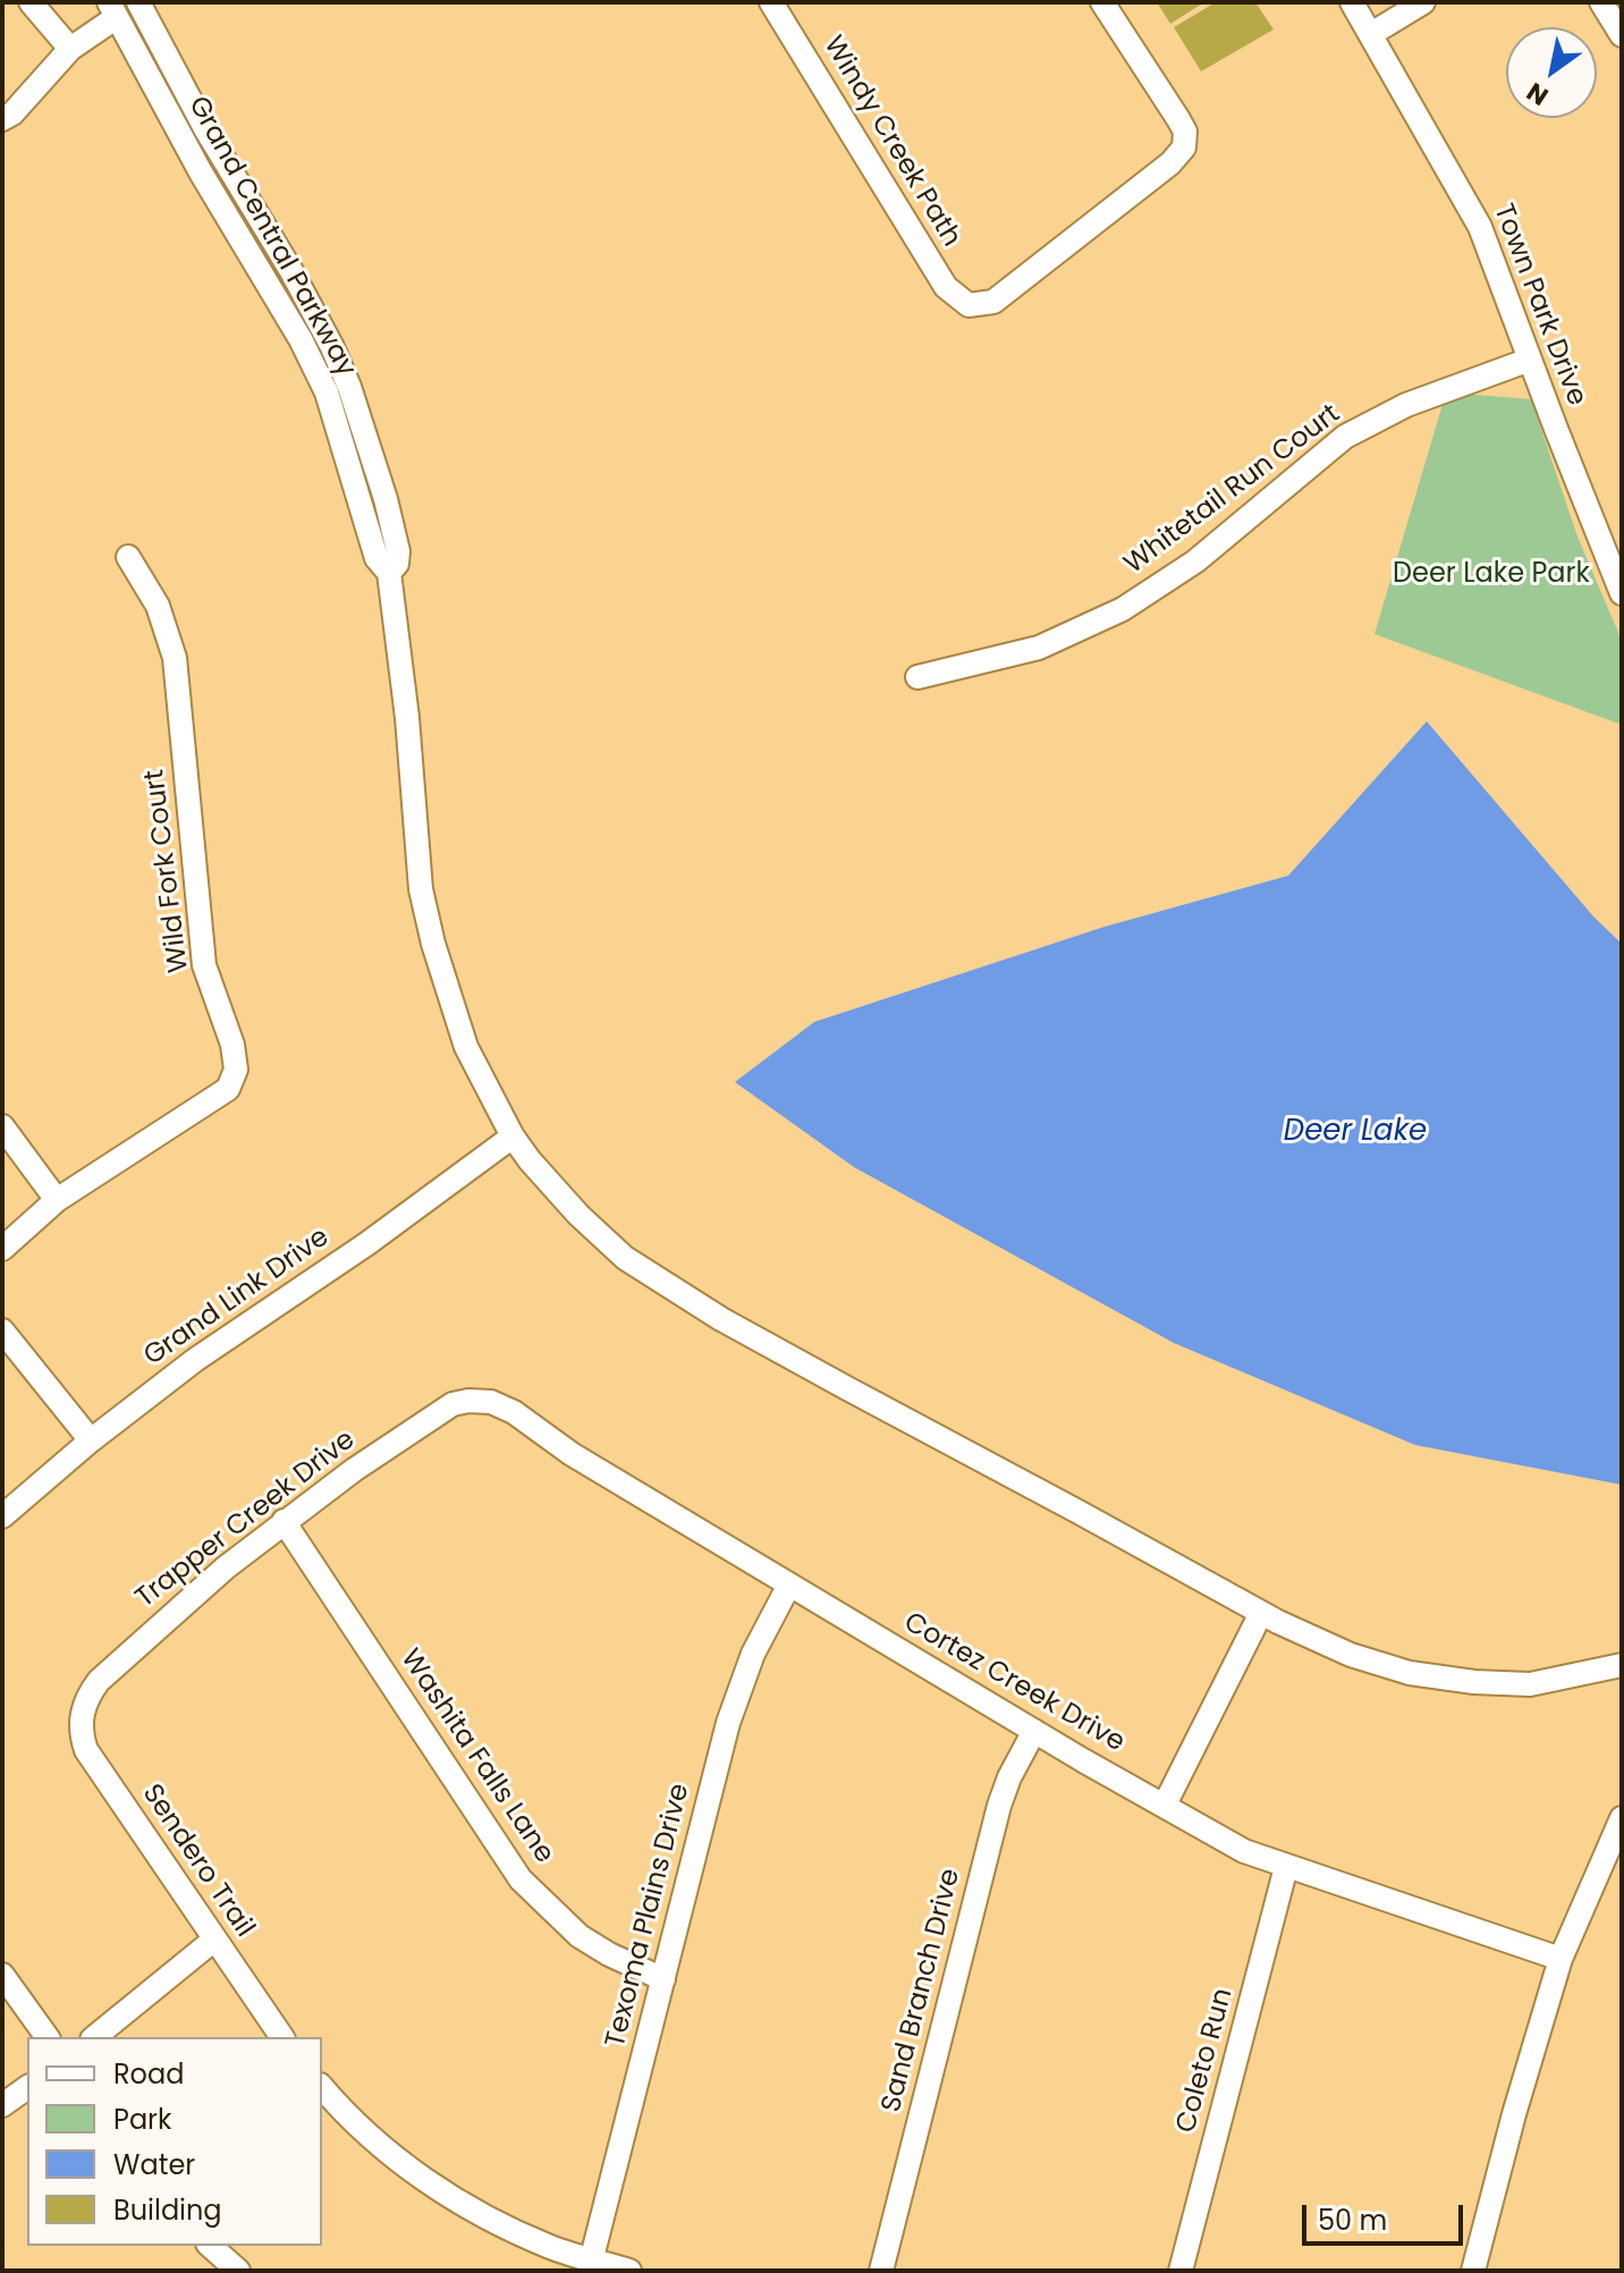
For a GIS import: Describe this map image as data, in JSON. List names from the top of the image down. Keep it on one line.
{"streets":{"street":["Windy Creek Path","Grand Central Parkway","Town Park Drive","Whitetail Run Court","Wild Fork Court","Grand Link Drive","Trapper Creek Drive","Cortez Creek Drive","Washita Falls Lane","Sendero Trail","Texoma Plains Drive","Sand Branch Drive","Coleto Run"]},"crossings":[["Town Park Drive","Whitetail Run Court"],["Trapper Creek Drive","Cortez Creek Drive"],["Trapper Creek Drive","Washita Falls Lane"],["Trapper Creek Drive","Sendero Trail"],["Cortez Creek Drive","Texoma Plains Drive"],["Cortez Creek Drive","Sand Branch Drive"],["Cortez Creek Drive","Coleto Run"],["Washita Falls Lane","Texoma Plains Drive"]],"water":["Deer Lake"],"parks":["Deer Lake Park"],"legend":["Road","Park","Water","Building"],"scale_bar":"50 m","north":"bottom left"}
